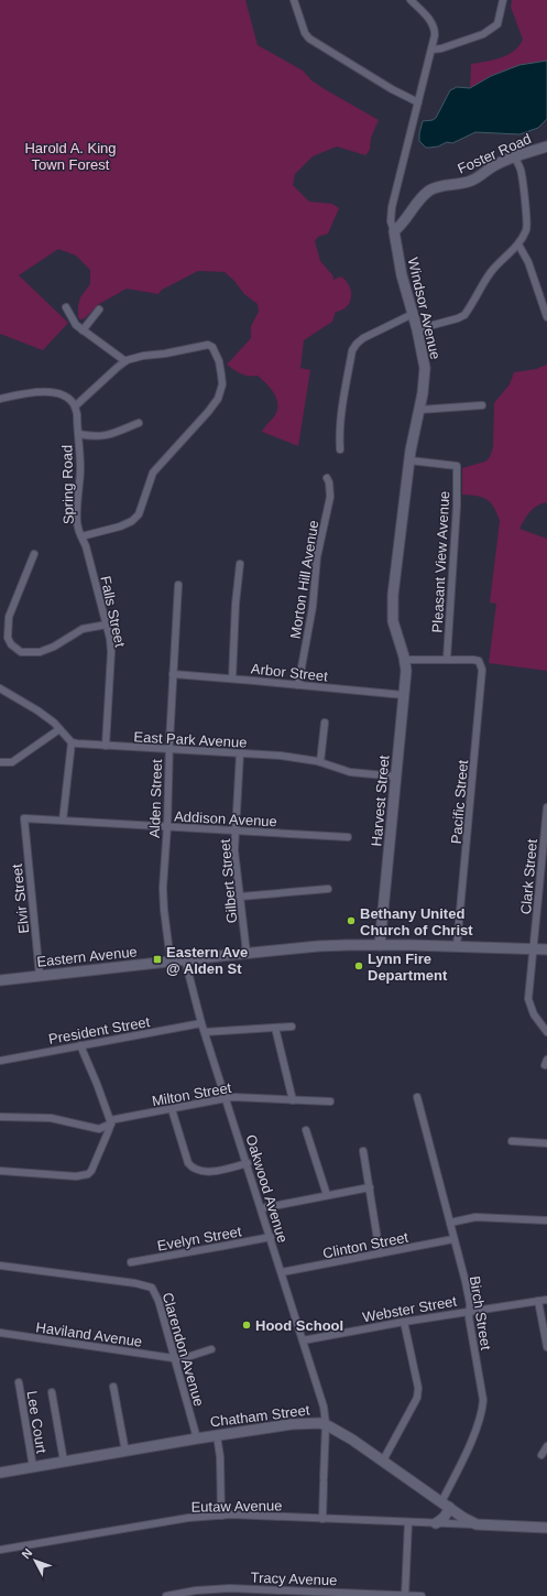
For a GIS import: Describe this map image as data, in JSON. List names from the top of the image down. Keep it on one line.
{"streets":{"main road":["Foster Road","Windsor Avenue","Harvest Street","Eastern Avenue","Chatham Street"],"street":["Spring Road","Pleasant View Avenue","Morton Hill Avenue","Falls Street","Arbor Street","East Park Avenue","Alden Street","Pacific Street","Addison Avenue","Clark Street","Gilbert Street","Elvir Street","President Street","Milton Street","Oakwood Avenue","Evelyn Street","Clinton Street","Webster Street","Birch Street","Haviland Avenue","Clarendon Avenue","Lee Court","Eutaw Avenue","Tracy Avenue"]},"crossings":[["Foster Road","Windsor Avenue"],["Windsor Avenue","Pleasant View Avenue"],["Windsor Avenue","Harvest Street"],["Spring Road","Falls Street"],["Pleasant View Avenue","Pacific Street"],["Morton Hill Avenue","Arbor Street"],["Falls Street","East Park Avenue"],["Arbor Street","Alden Street"],["Arbor Street","Harvest Street"],["East Park Avenue","Alden Street"],["East Park Avenue","Harvest Street"],["East Park Avenue","Gilbert Street"],["Alden Street","Addison Avenue"],["Alden Street","Eastern Avenue"],["Harvest Street","Eastern Avenue"],["Pacific Street","Eastern Avenue"],["Addison Avenue","Gilbert Street"],["Addison Avenue","Elvir Street"],["Clark Street","Eastern Avenue"],["Gilbert Street","Eastern Avenue"],["Elvir Street","Eastern Avenue"],["Eastern Avenue","Oakwood Avenue"],["President Street","Oakwood Avenue"],["Milton Street","Oakwood Avenue"],["Oakwood Avenue","Evelyn Street"],["Oakwood Avenue","Clinton Street"],["Oakwood Avenue","Webster Street"],["Oakwood Avenue","Chatham Street"],["Oakwood Avenue","Eutaw Avenue"],["Clinton Street","Birch Street"],["Webster Street","Birch Street"],["Birch Street","Chatham Street"],["Haviland Avenue","Clarendon Avenue"],["Clarendon Avenue","Chatham Street"],["Chatham Street","Lee Court"],["Chatham Street","Eutaw Avenue"]],"parks":["Harold A. King Town Forest"],"places":{"other":["Bethany United Church of Christ","Lynn Fire Department","Hood School"],"transit":["Eastern Ave @ Alden St"]},"north":"top left"}
